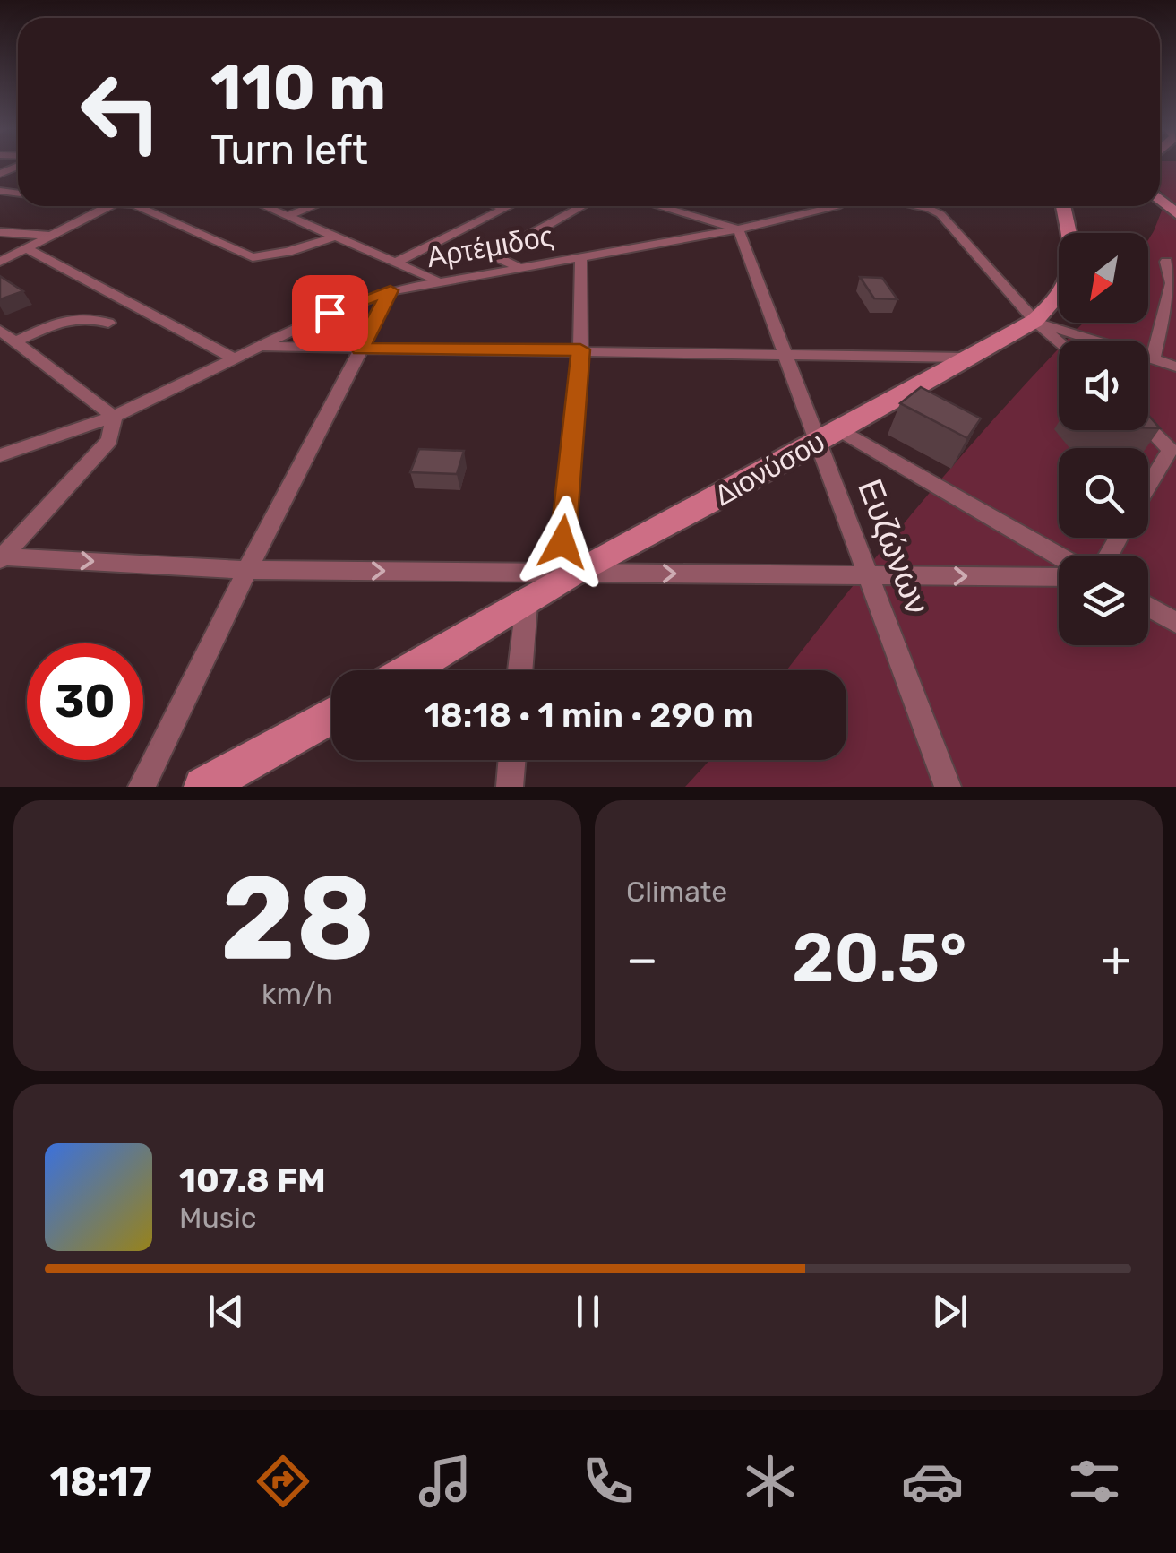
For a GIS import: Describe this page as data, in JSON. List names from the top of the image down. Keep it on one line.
{"streets":{"main road":["Διονύσου"],"street":["Αρτέμιδος","Ευζώνων"]},"crossings":[["Αρτέμιδος","Ευζώνων"],["Διονύσου","Ευζώνων"]],"north":"bottom left","page":{"turn":["110 m","Turn left"],"limit":"30","trip":"18:18 · 1 min · 290 m","tile":[["28","km/h"],"Climate"],"heat":["−","20.5°","+"],"song":["107.8 FM","Music"],"tabs":"18:17"}}
